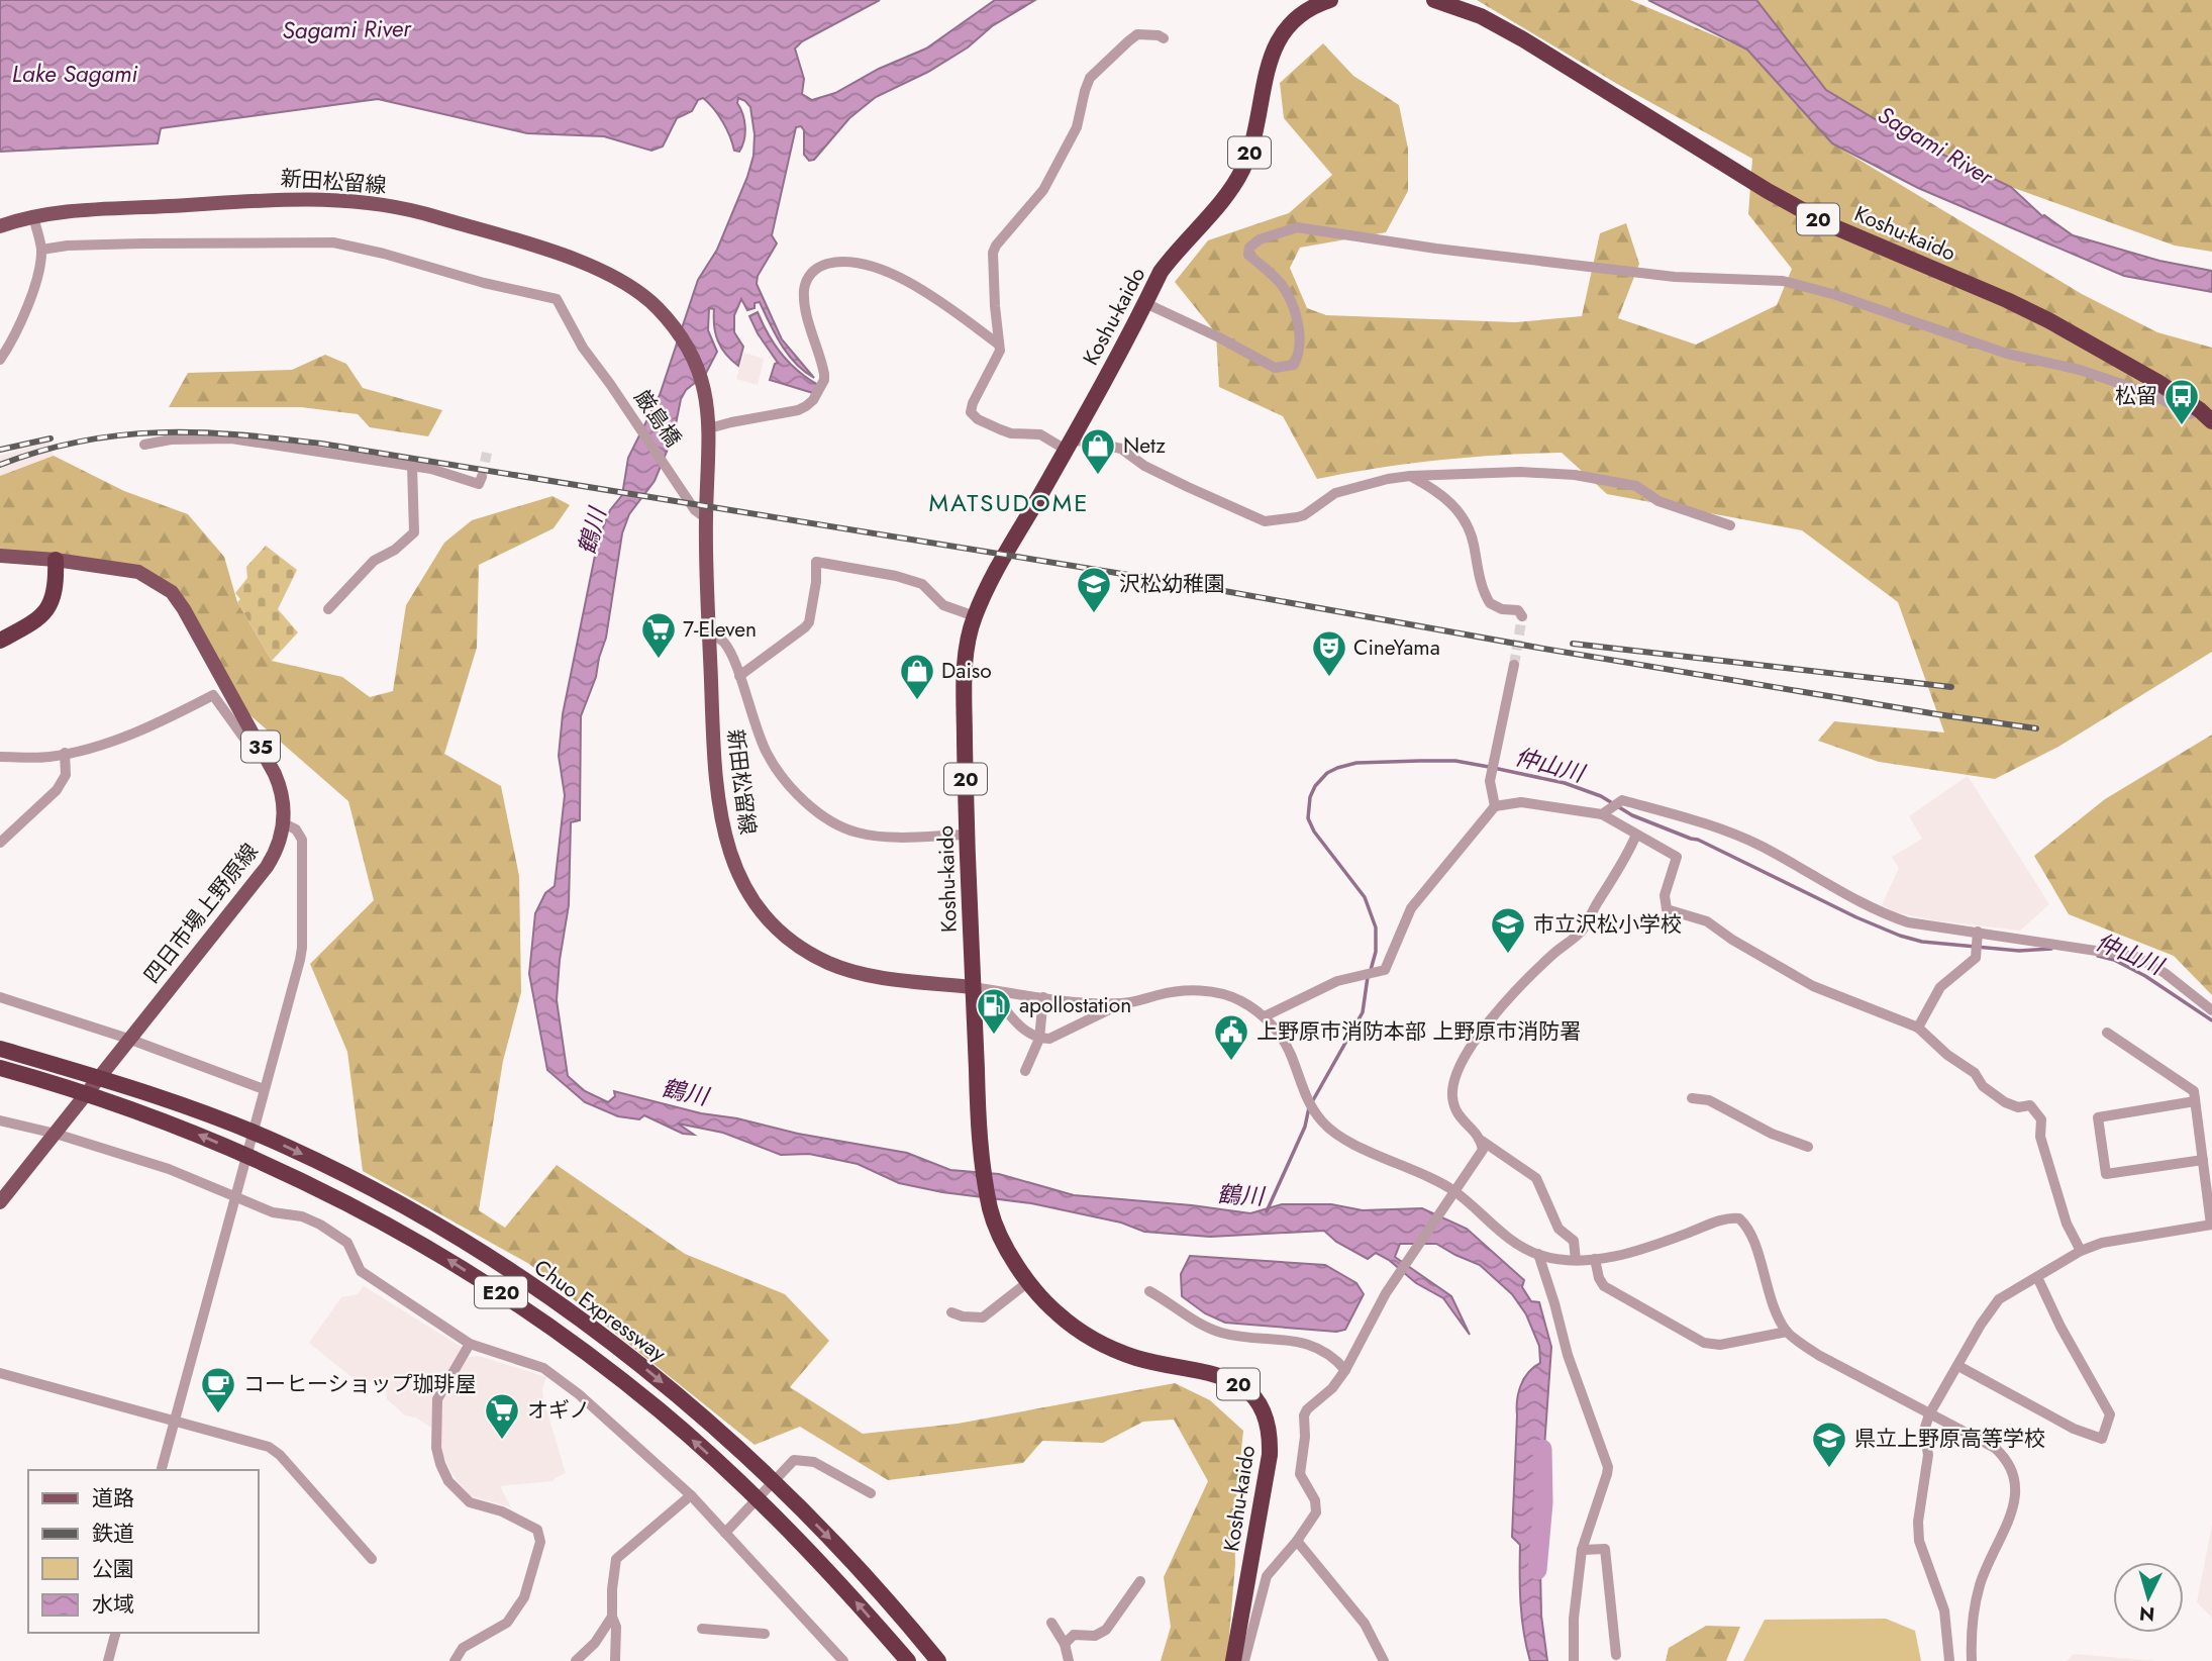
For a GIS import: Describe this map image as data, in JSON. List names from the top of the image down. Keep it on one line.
{"streets":{"highway":["20","Koshu-kaido","E20","Chuo Expressway"],"main road":["新田松留線","35","四日市場上野原線"],"street":["厳島橋"]},"crossings":[["新田松留線","Koshu-kaido"],["新田松留線","厳島橋"]],"districts":["MATSUDOME"],"water":["Sagami River","Lake Sagami","鶴川","仲山川"],"places":{"bus stop":["松留"],"shop":["Netz","Daiso"],"school or university":["沢松幼稚園","市立沢松小学校","県立上野原高等学校"],"supermarket":["7-Eleven","オギノ"],"theatre":["CineYama"],"fuel station":["apollostation"],"public building":["上野原市消防本部 上野原市消防署"],"cafe":["コーヒーショップ珈琲屋"]},"legend":["道路","鉄道","公園","水域"],"north":"bottom"}
